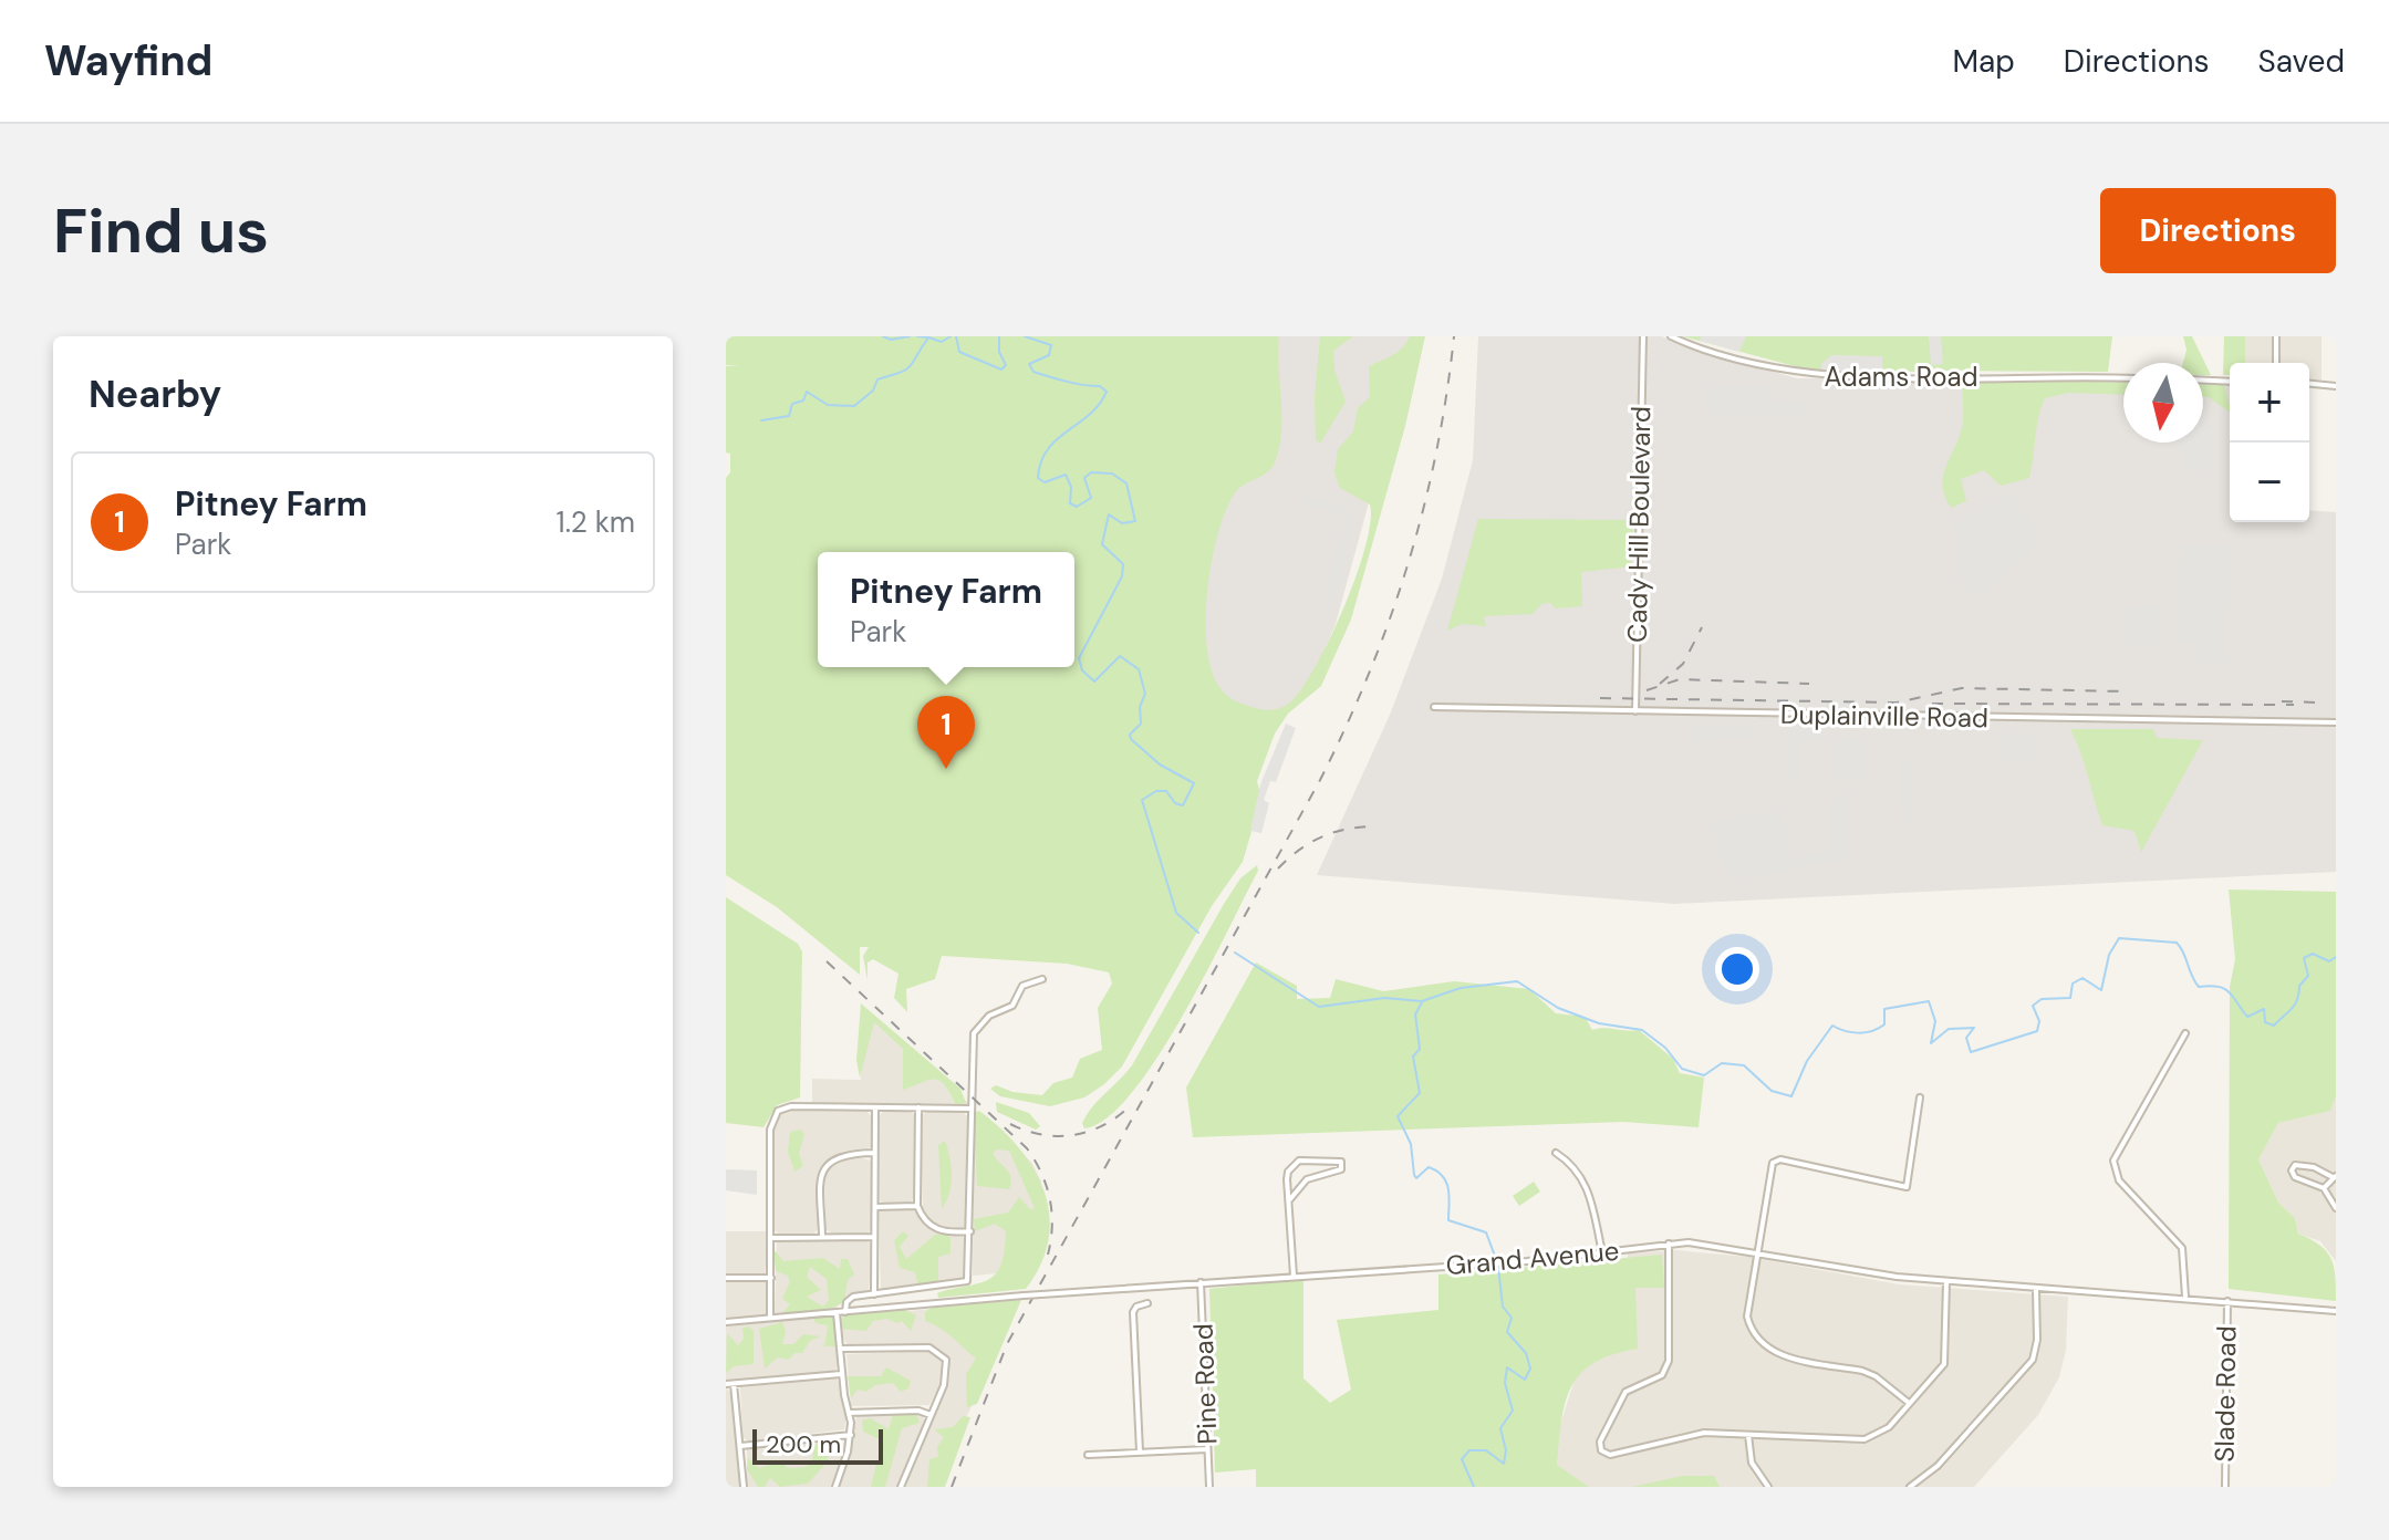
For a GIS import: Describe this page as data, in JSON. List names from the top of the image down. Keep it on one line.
{"streets":{"street":["Adams Road","Cady Hill Boulevard","Duplainville Road","Grand Avenue","Pine Road","Slade Road"]},"crossings":[["Cady Hill Boulevard","Duplainville Road"],["Grand Avenue","Pine Road"],["Grand Avenue","Slade Road"]],"scale_bar":"200 m","north":"bottom","page":{"header":"Wayfind","nav":["Map","Directions","Saved"],"buttons":"Directions","title":"Find us","heading":"Nearby","map_buttons":["+","−"],"list":[{"mark":"1","name":"Pitney Farm","note":"Park","value":"1.2 km"}],"popup":["Pitney Farm","Park"],"pins":"1","scale":"200 m"}}
